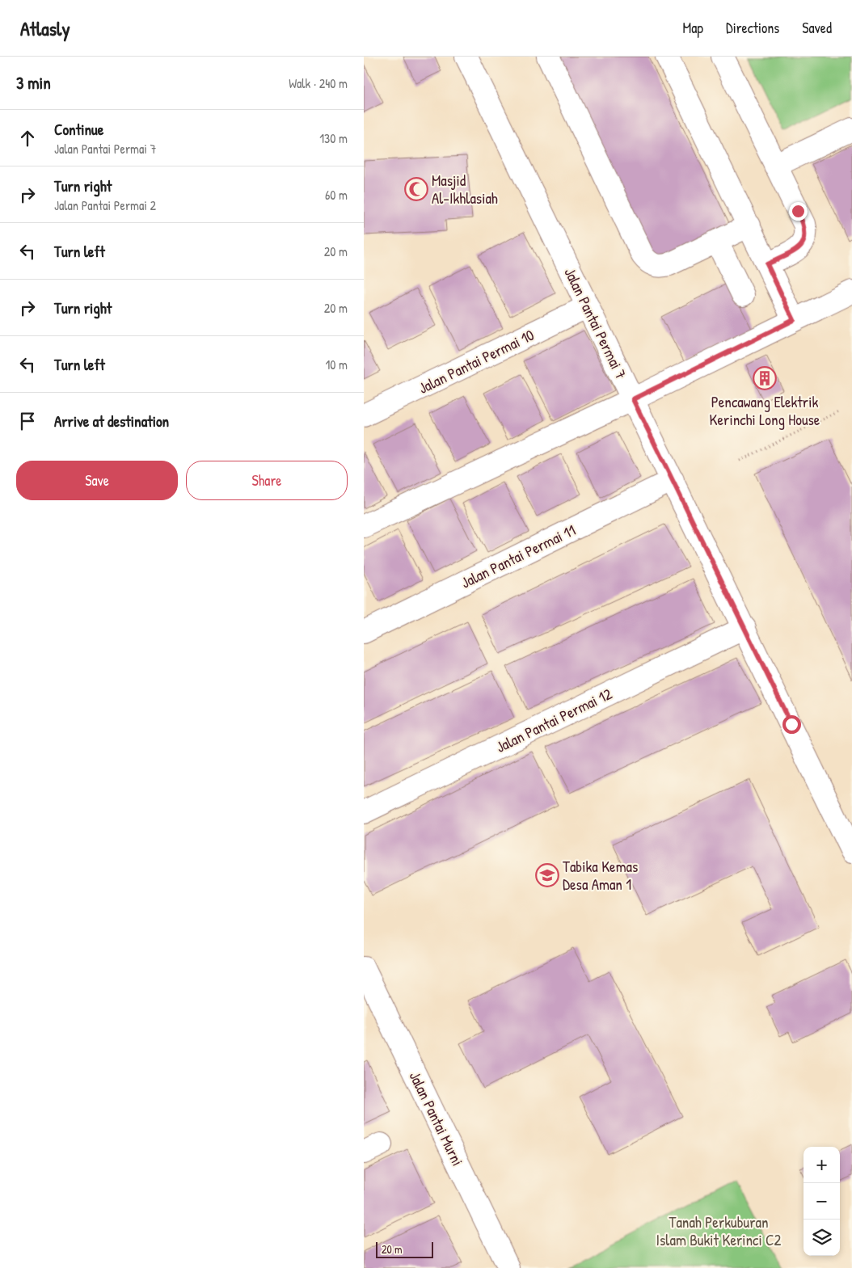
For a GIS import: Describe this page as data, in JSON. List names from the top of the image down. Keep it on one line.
{"streets":{"street":["Jalan Pantai Permai 7","Jalan Pantai Permai 10","Jalan Pantai Permai 11","Jalan Pantai Permai 12","Jalan Pantai Murni"]},"crossings":[["Jalan Pantai Permai 7","Jalan Pantai Permai 10"],["Jalan Pantai Permai 7","Jalan Pantai Permai 11"],["Jalan Pantai Permai 7","Jalan Pantai Permai 12"]],"parks":["Tanah Perkuburan Islam Bukit Kerinci C2"],"places":{"mosque":["Masjid Al-Ikhlasiah"],"building":["Pencawang Elektrik Kerinchi Long House"],"school or university":["Tabika Kemas Desa Aman 1"]},"scale_bar":"20 m","page":{"header":"Atlasly","nav":["Map","Directions","Saved"],"heading":["3 min","Walk · 240 m"],"list":[["Continue","Jalan Pantai Permai 7","130 m"],["Turn right","Jalan Pantai Permai 2","60 m"],["Turn left","20 m"],["Turn right","20 m"],["Turn left","10 m"],"Arrive at destination"],"buttons":["Save","Share"],"map_buttons":["+","−"],"scale":"20 m"}}
